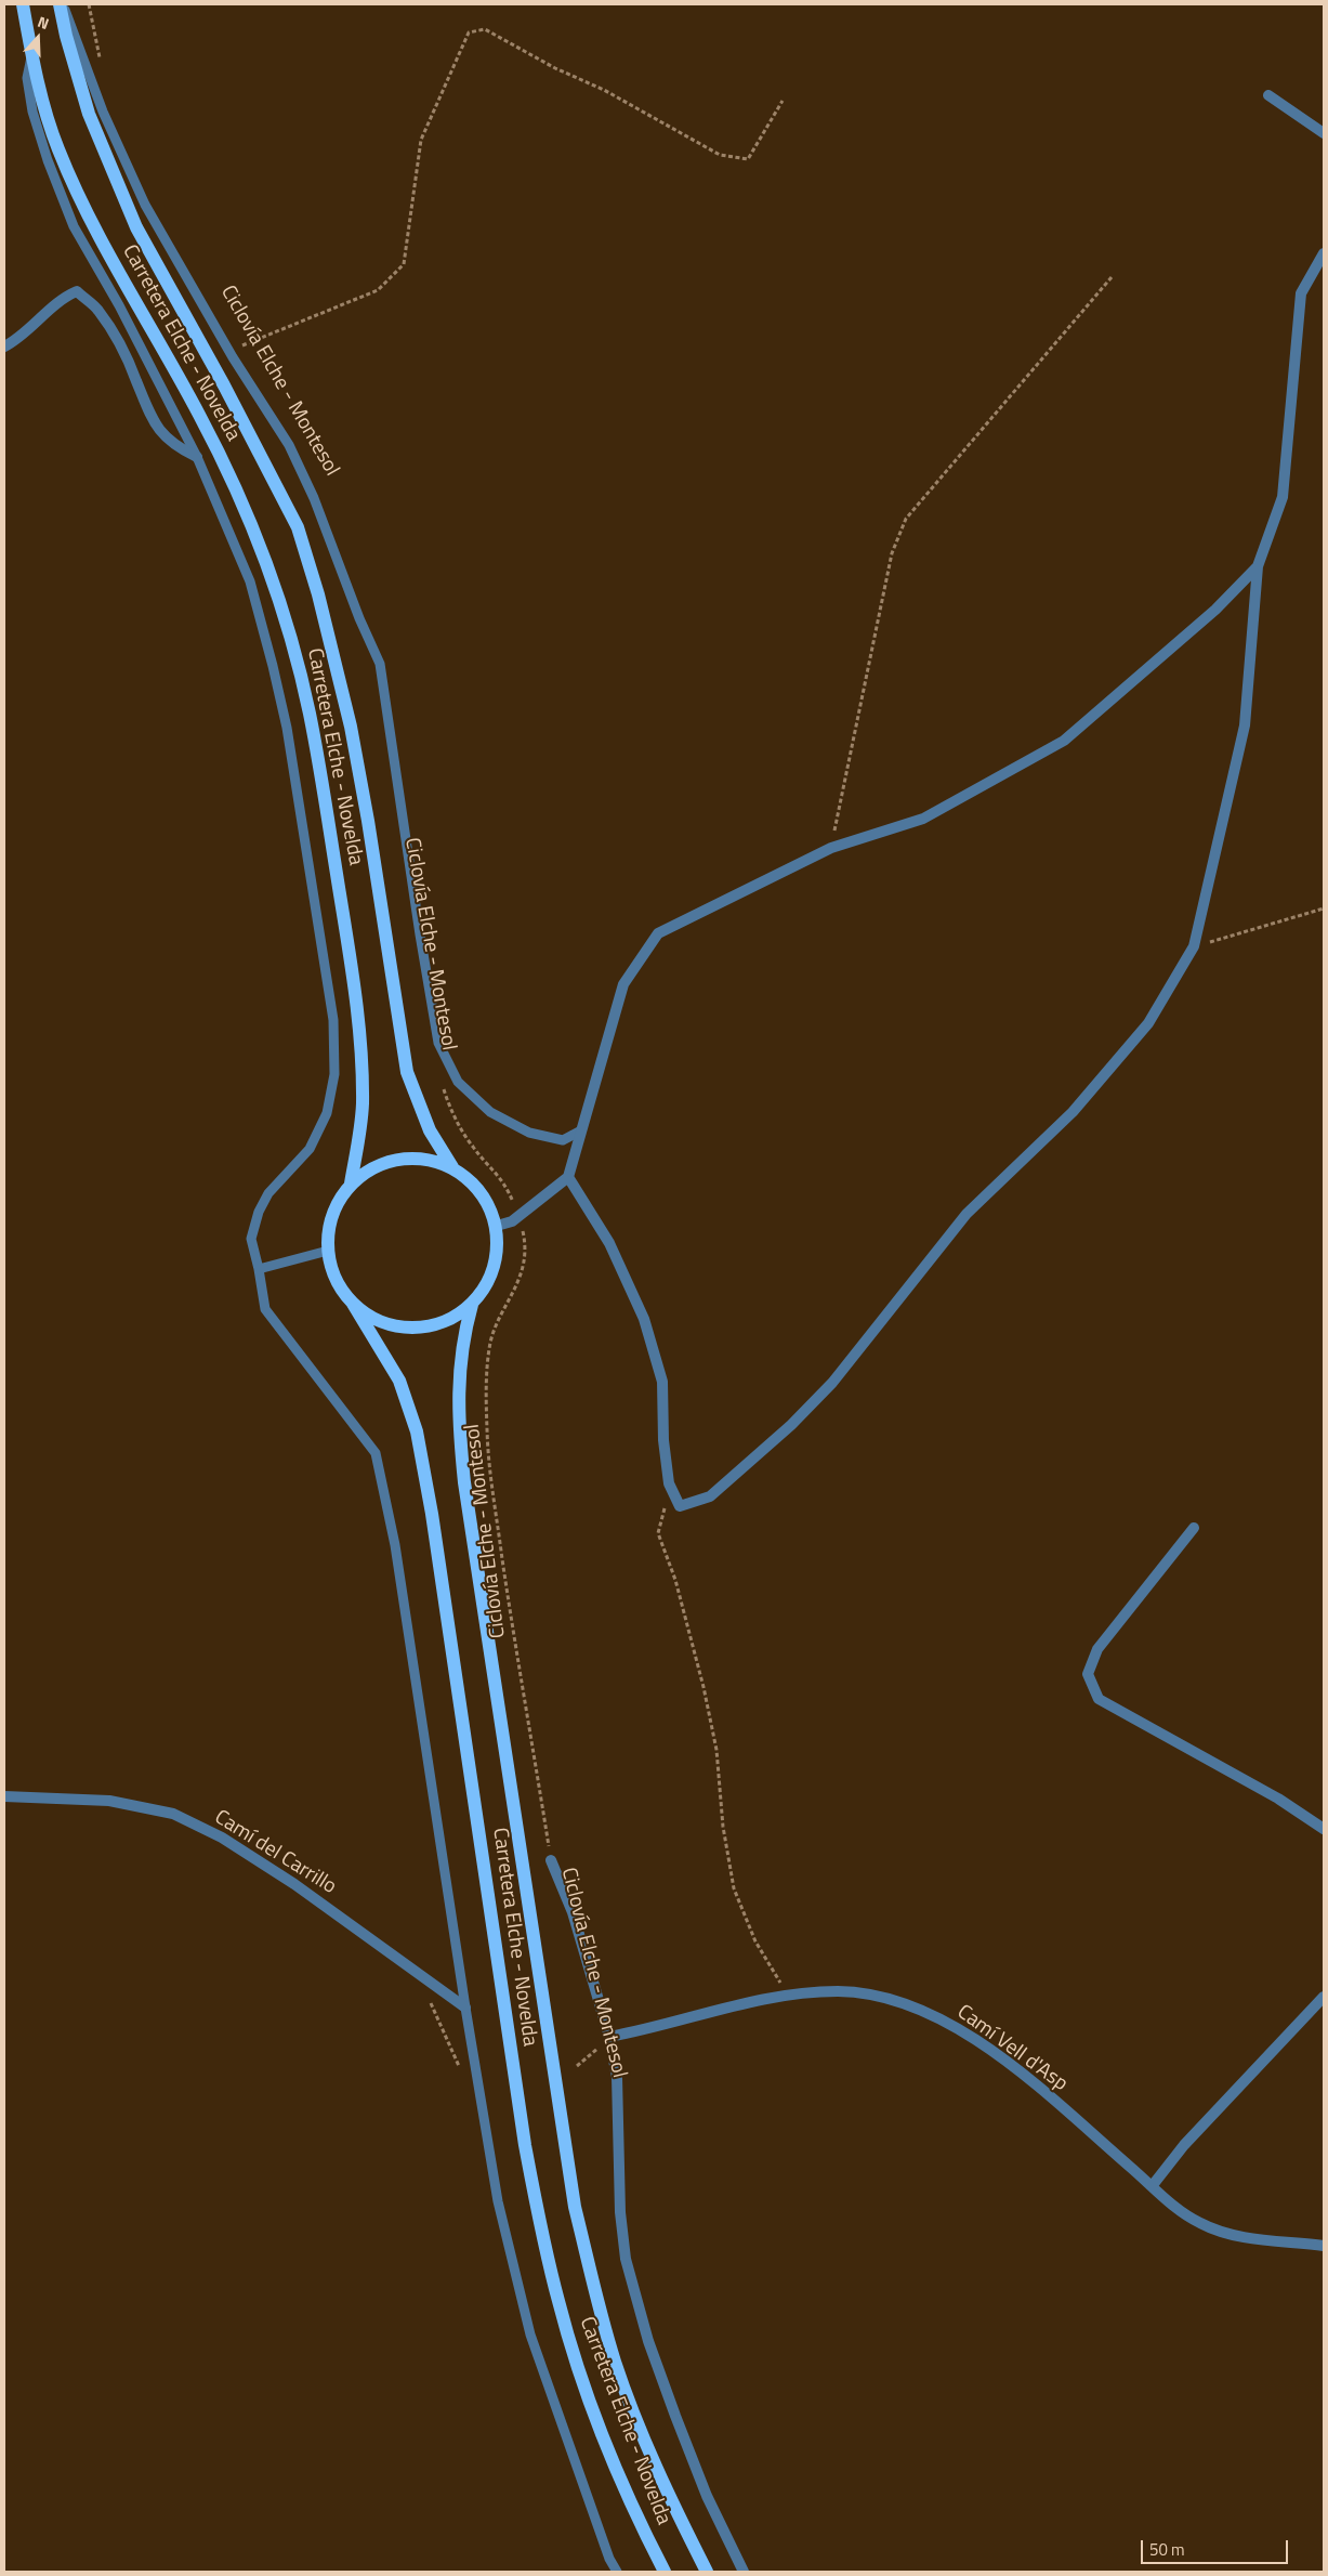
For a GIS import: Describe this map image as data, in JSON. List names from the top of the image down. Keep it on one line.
{"streets":{"main road":["Carretera Elche - Novelda"],"street":["Camí del Carrillo","Camí Vell d'Asp"],"path":["Ciclovía Elche - Montesol"]},"scale_bar":"50 m","north":"top"}
